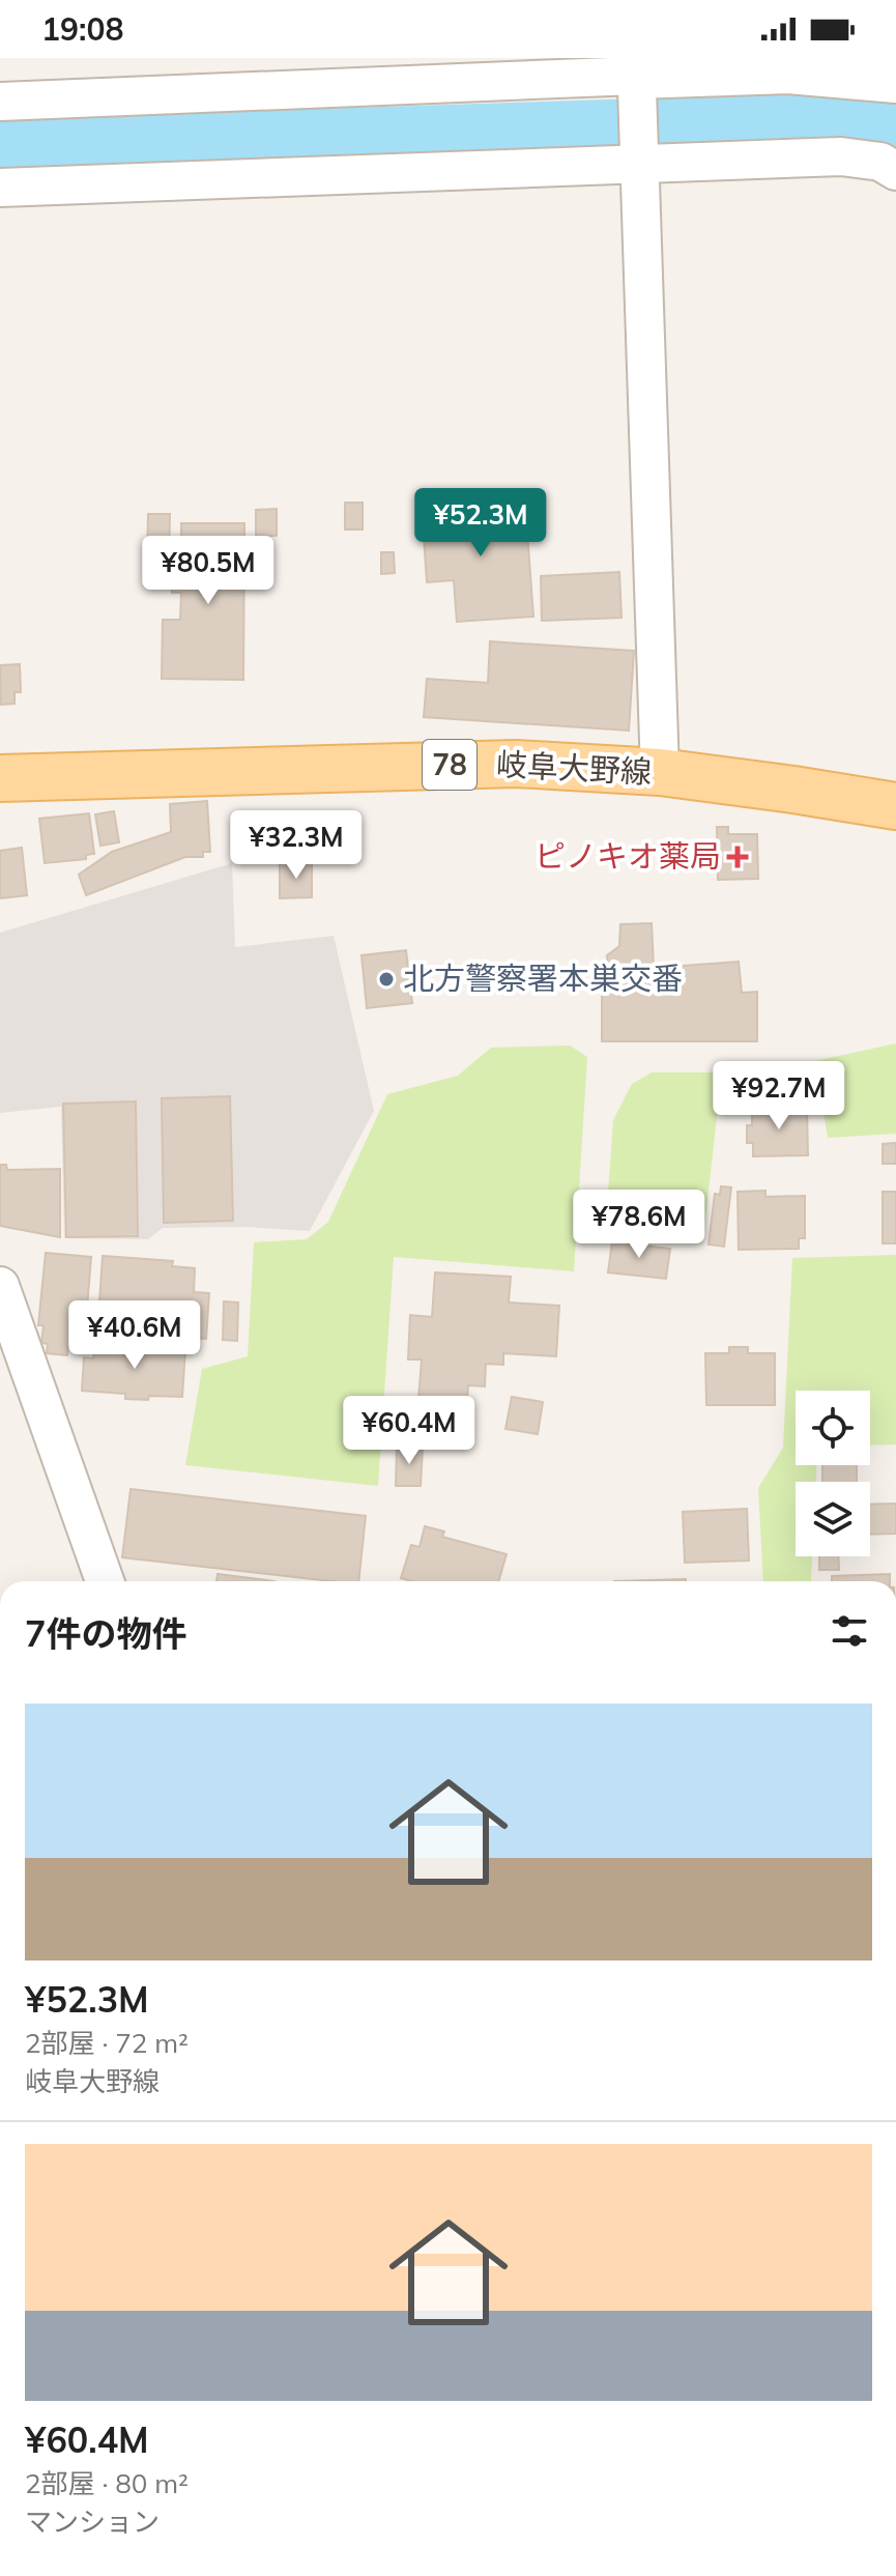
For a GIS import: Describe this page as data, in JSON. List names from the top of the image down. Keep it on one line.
{"streets":{"main road":["78","岐阜大野線"]},"places":{"health":["ピノキオ薬局"],"other":["北方警察署本巣交番"]},"page":{"status":"19:08","price":["¥52.3M","¥80.5M","¥32.3M","¥92.7M","¥78.6M","¥40.6M","¥60.4M"],"heading":"7件の物件","list":[{"name":"¥52.3M","note":"2部屋 · 72 m² · 岐阜大野線"},{"name":"¥60.4M","note":"2部屋 · 80 m² · マンション"}]}}
